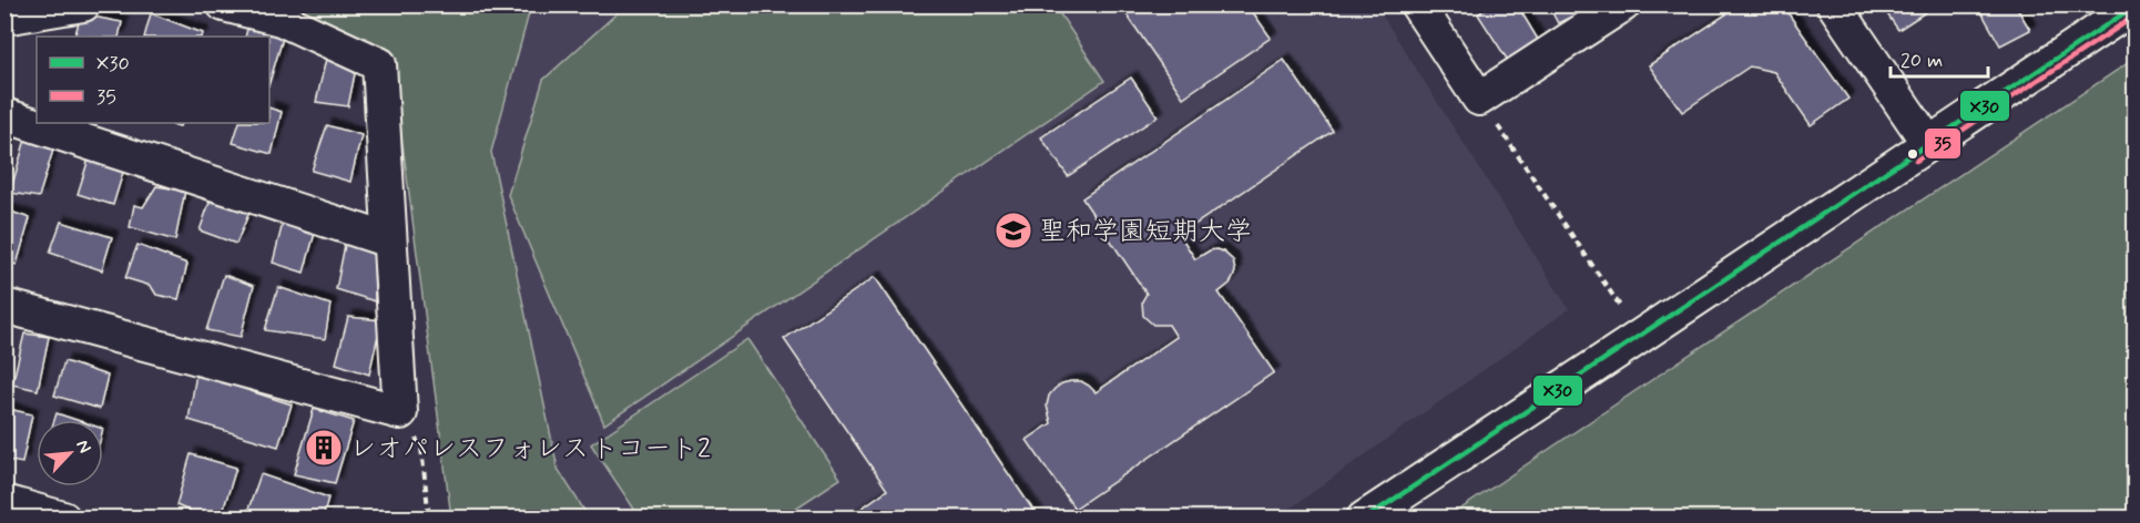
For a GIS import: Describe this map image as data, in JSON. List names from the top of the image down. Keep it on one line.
{"places":{"school or university":["聖和学園短期大学"],"building":["レオパレスフォレストコート2"]},"lines":["transit line X30","transit line 35"],"legend":["X30","35"],"scale_bar":"20 m","north":"top right"}
